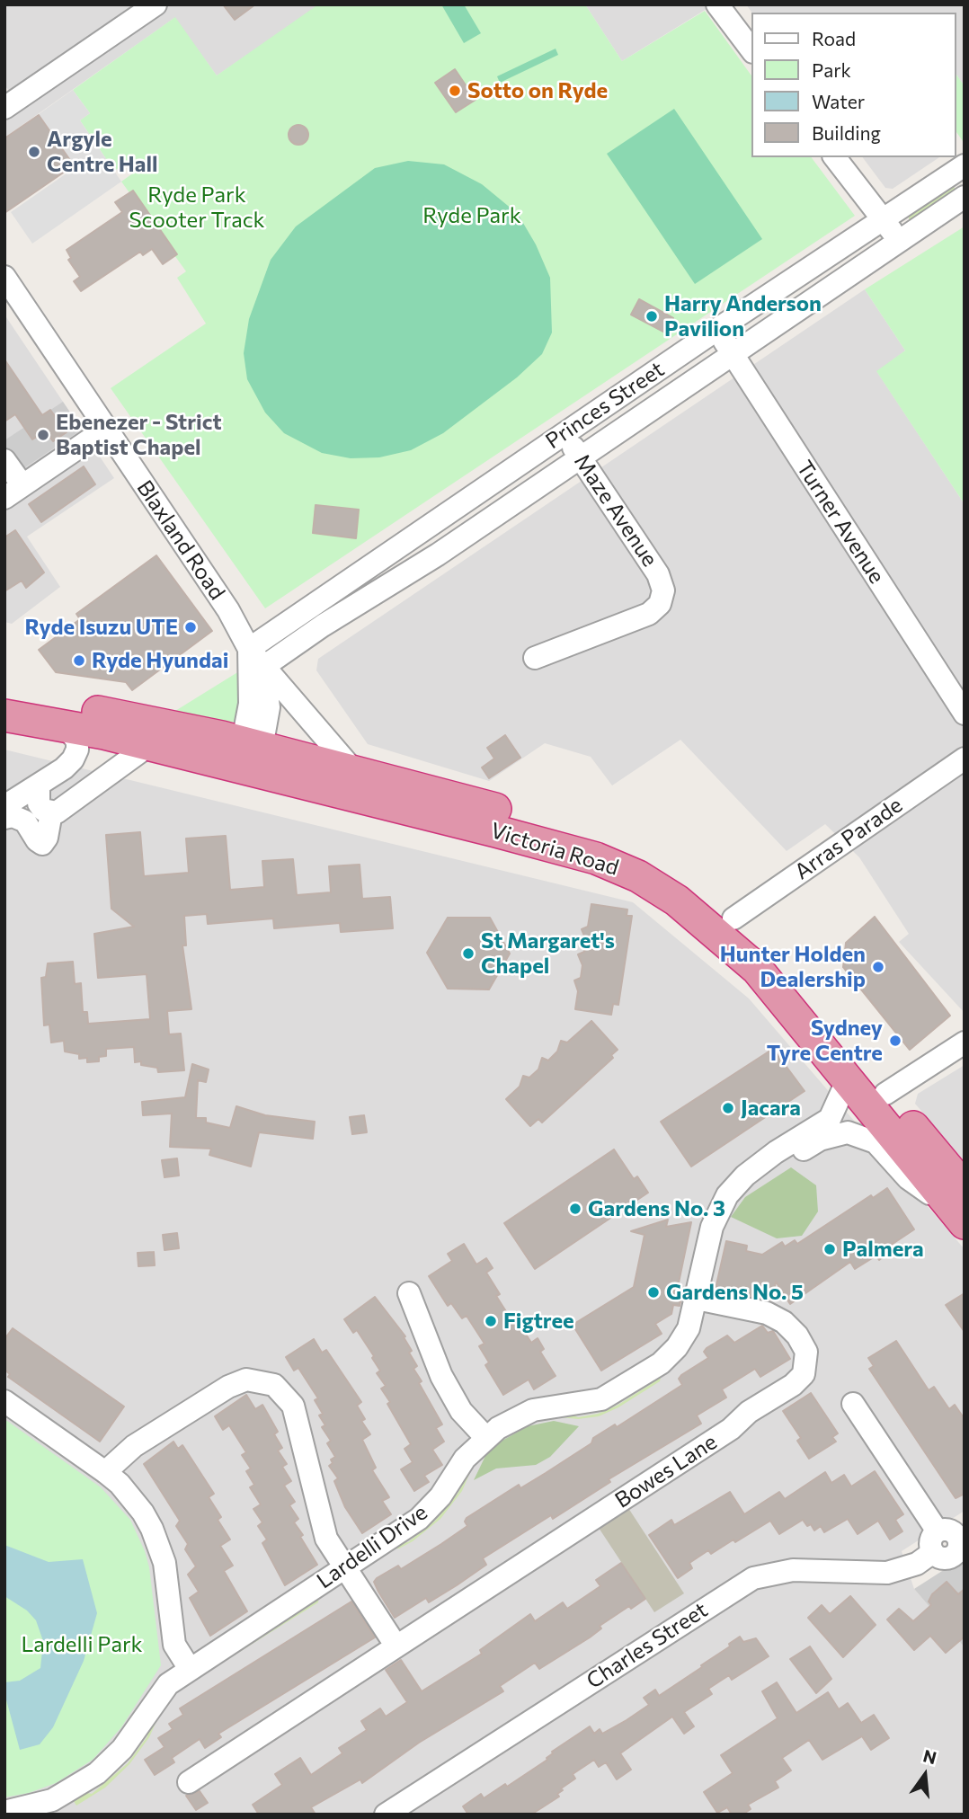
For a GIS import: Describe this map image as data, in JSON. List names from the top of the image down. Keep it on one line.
{"streets":{"highway":["Victoria Road"],"street":["Princes Street","Maze Avenue","Turner Avenue","Blaxland Road","Arras Parade","Bowes Lane","Lardelli Drive","Charles Street"]},"crossings":[["Princes Street","Maze Avenue"],["Princes Street","Turner Avenue"],["Princes Street","Blaxland Road"],["Blaxland Road","Victoria Road"],["Arras Parade","Victoria Road"],["Victoria Road","Lardelli Drive"],["Bowes Lane","Lardelli Drive"]],"parks":["Ryde Park Scooter Track","Ryde Park","Lardelli Park"],"places":["Sotto on Ryde","Argyle Centre Hall","Harry Anderson Pavilion","Ebenezer - Strict Baptist Chapel","Ryde Isuzu UTE","Ryde Hyundai","St Margaret's Chapel","Hunter Holden Dealership","Sydney Tyre Centre","Jacara","Gardens No. 3","Palmera","Gardens No. 5","Figtree"],"legend":["Road","Park","Water","Building"],"north":"top"}
